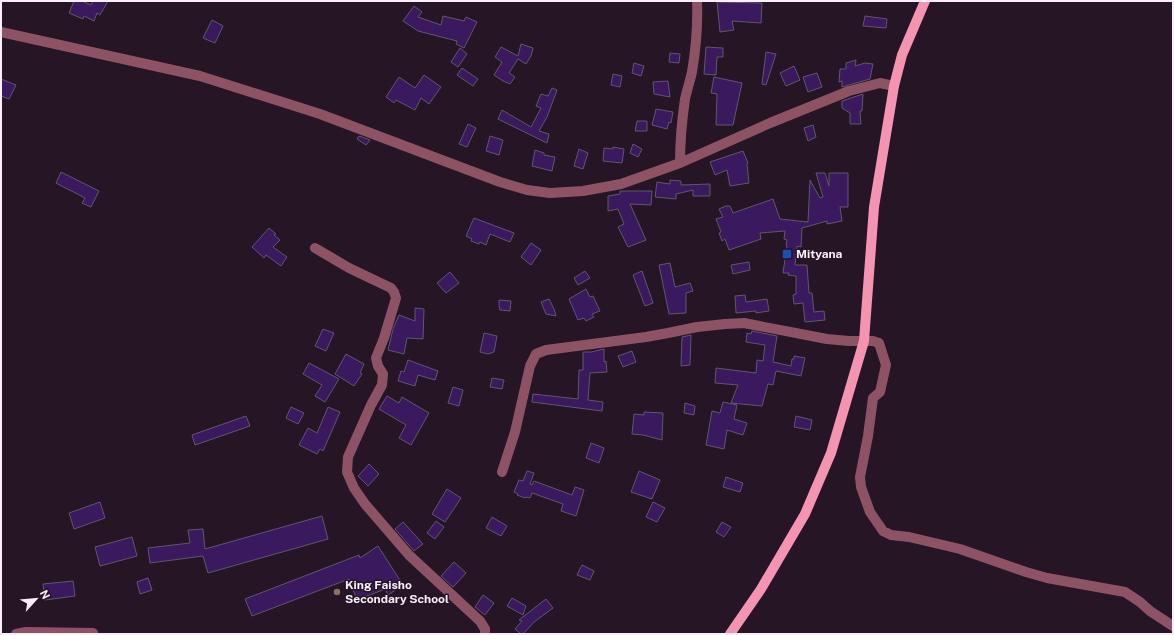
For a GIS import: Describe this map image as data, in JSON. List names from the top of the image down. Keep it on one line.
{"places":{"transit":["Mityana"],"other":["King Faisho Secondary School"]},"north":"top right"}
